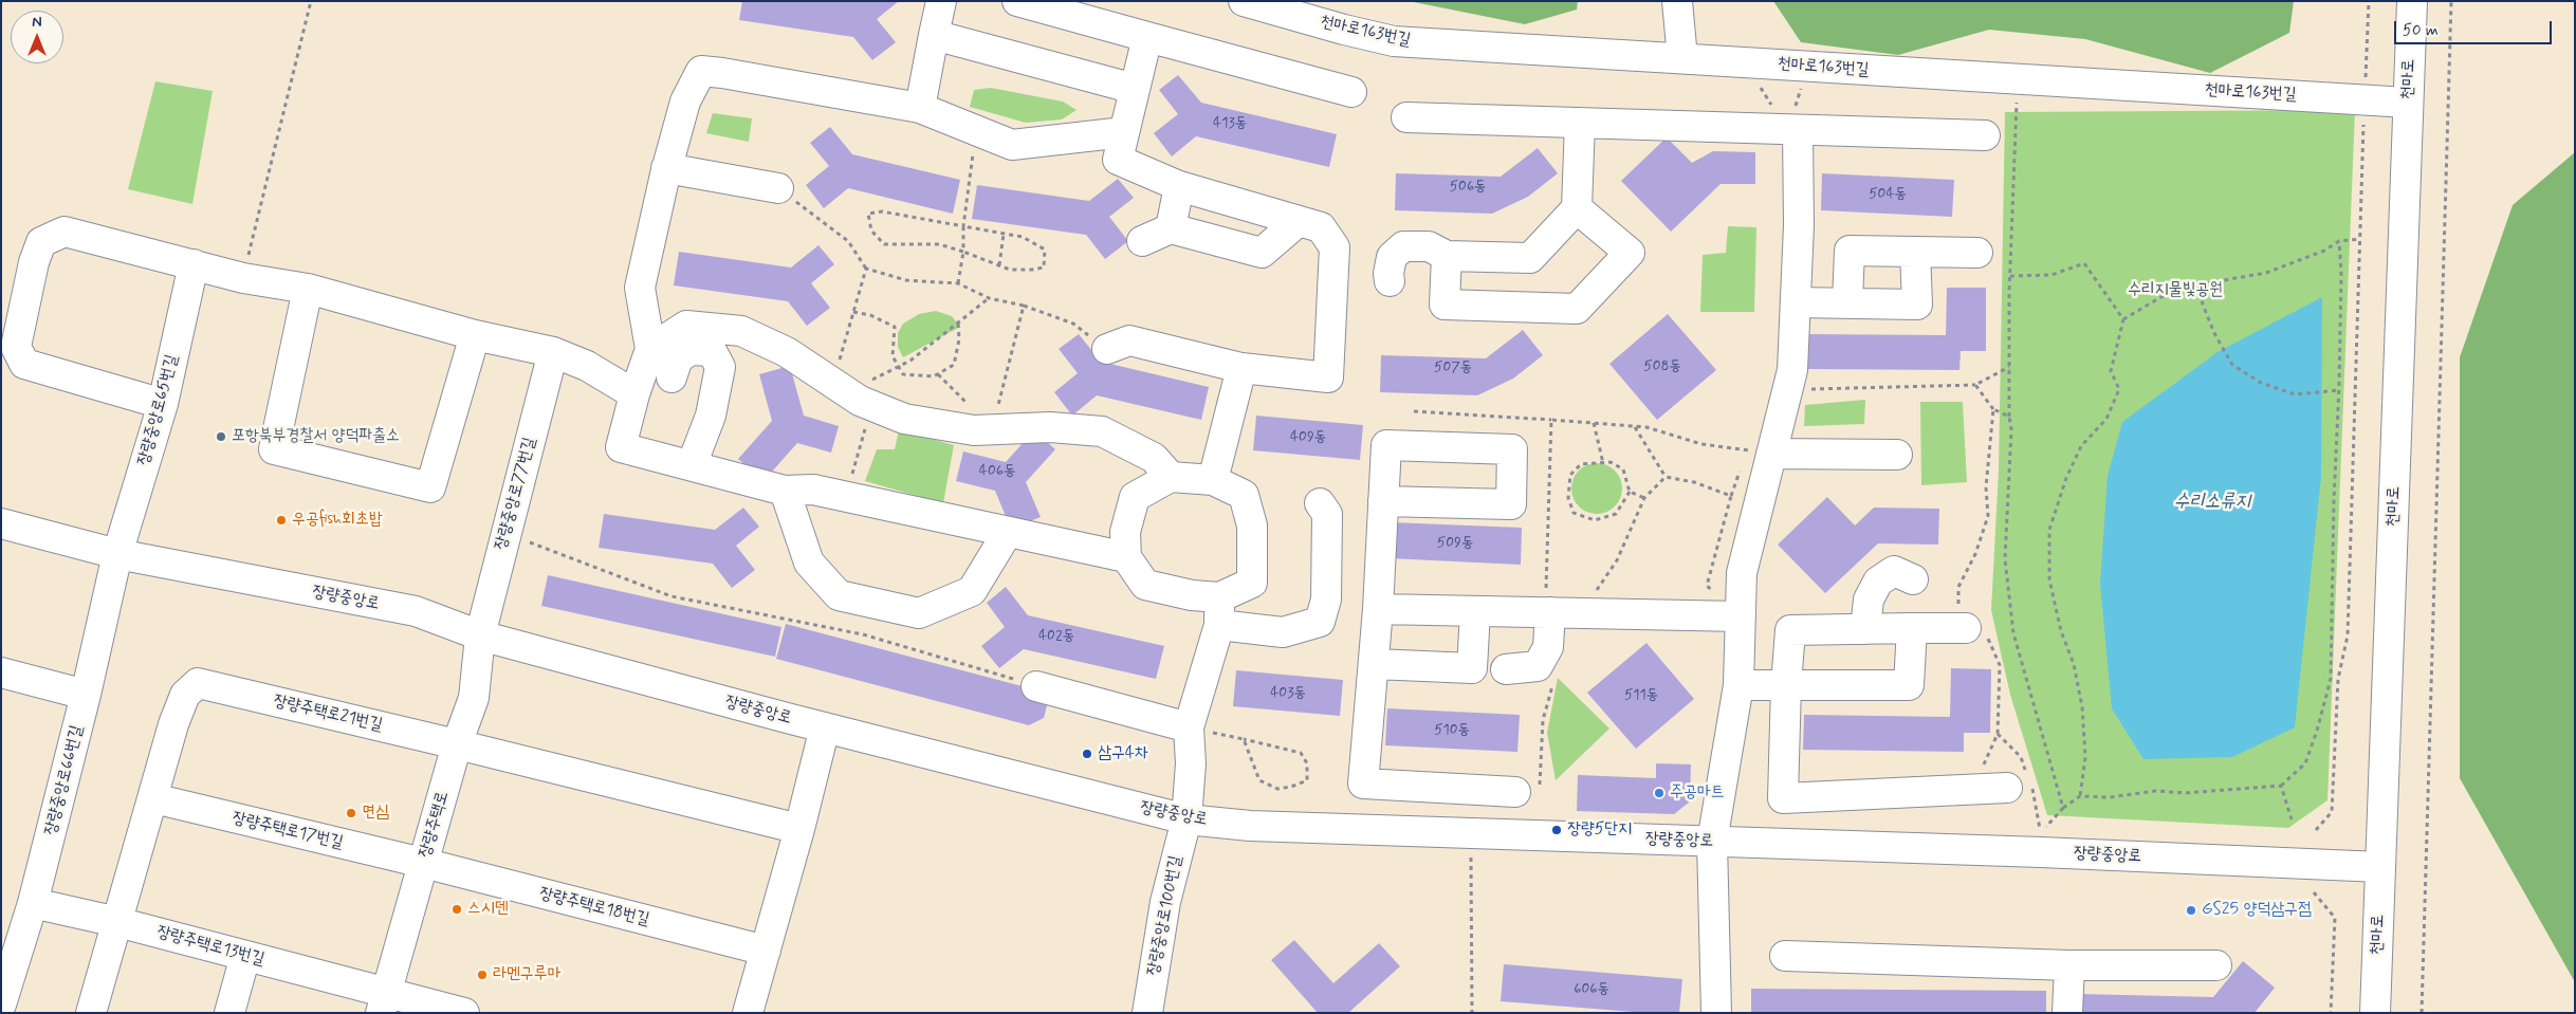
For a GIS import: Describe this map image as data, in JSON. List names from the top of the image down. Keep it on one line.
{"streets":{"street":["천마로163번길","천마로","장량중앙로65번길","장량중앙로77번길","장량중앙로","장량주택로21번길","장량중앙로66번길","장량주택로","장량주택로17번길","장량주택로18번길","장량중앙로100번길","장량주택로13번길"]},"crossings":[["천마로163번길","천마로"],["천마로","장량중앙로"],["장량중앙로65번길","장량중앙로"],["장량중앙로65번길","장량중앙로66번길"],["장량중앙로77번길","장량중앙로"],["장량중앙로77번길","장량주택로"],["장량중앙로","장량중앙로66번길"],["장량중앙로","장량주택로"],["장량중앙로","장량중앙로100번길"],["장량주택로21번길","장량주택로"],["장량주택로21번길","장량주택로17번길"],["장량중앙로66번길","장량주택로13번길"],["장량주택로","장량주택로17번길"],["장량주택로","장량주택로18번길"],["장량주택로","장량주택로13번길"],["장량주택로17번길","장량주택로18번길"]],"water":["수리소류지"],"parks":["수리지물빛공원"],"places":["포항북부경찰서 양덕파출소","우공fish회초밥","삼구4차","주공마트","면심","장량5단지","스시덴","GS25 양덕삼구점","라멘구루마"],"house_numbers":["413동","506동","504동","508동","507동","409동","406동","509동","402동","403동","511동","510동","606동"],"scale_bar":"50 m","north":"top"}
